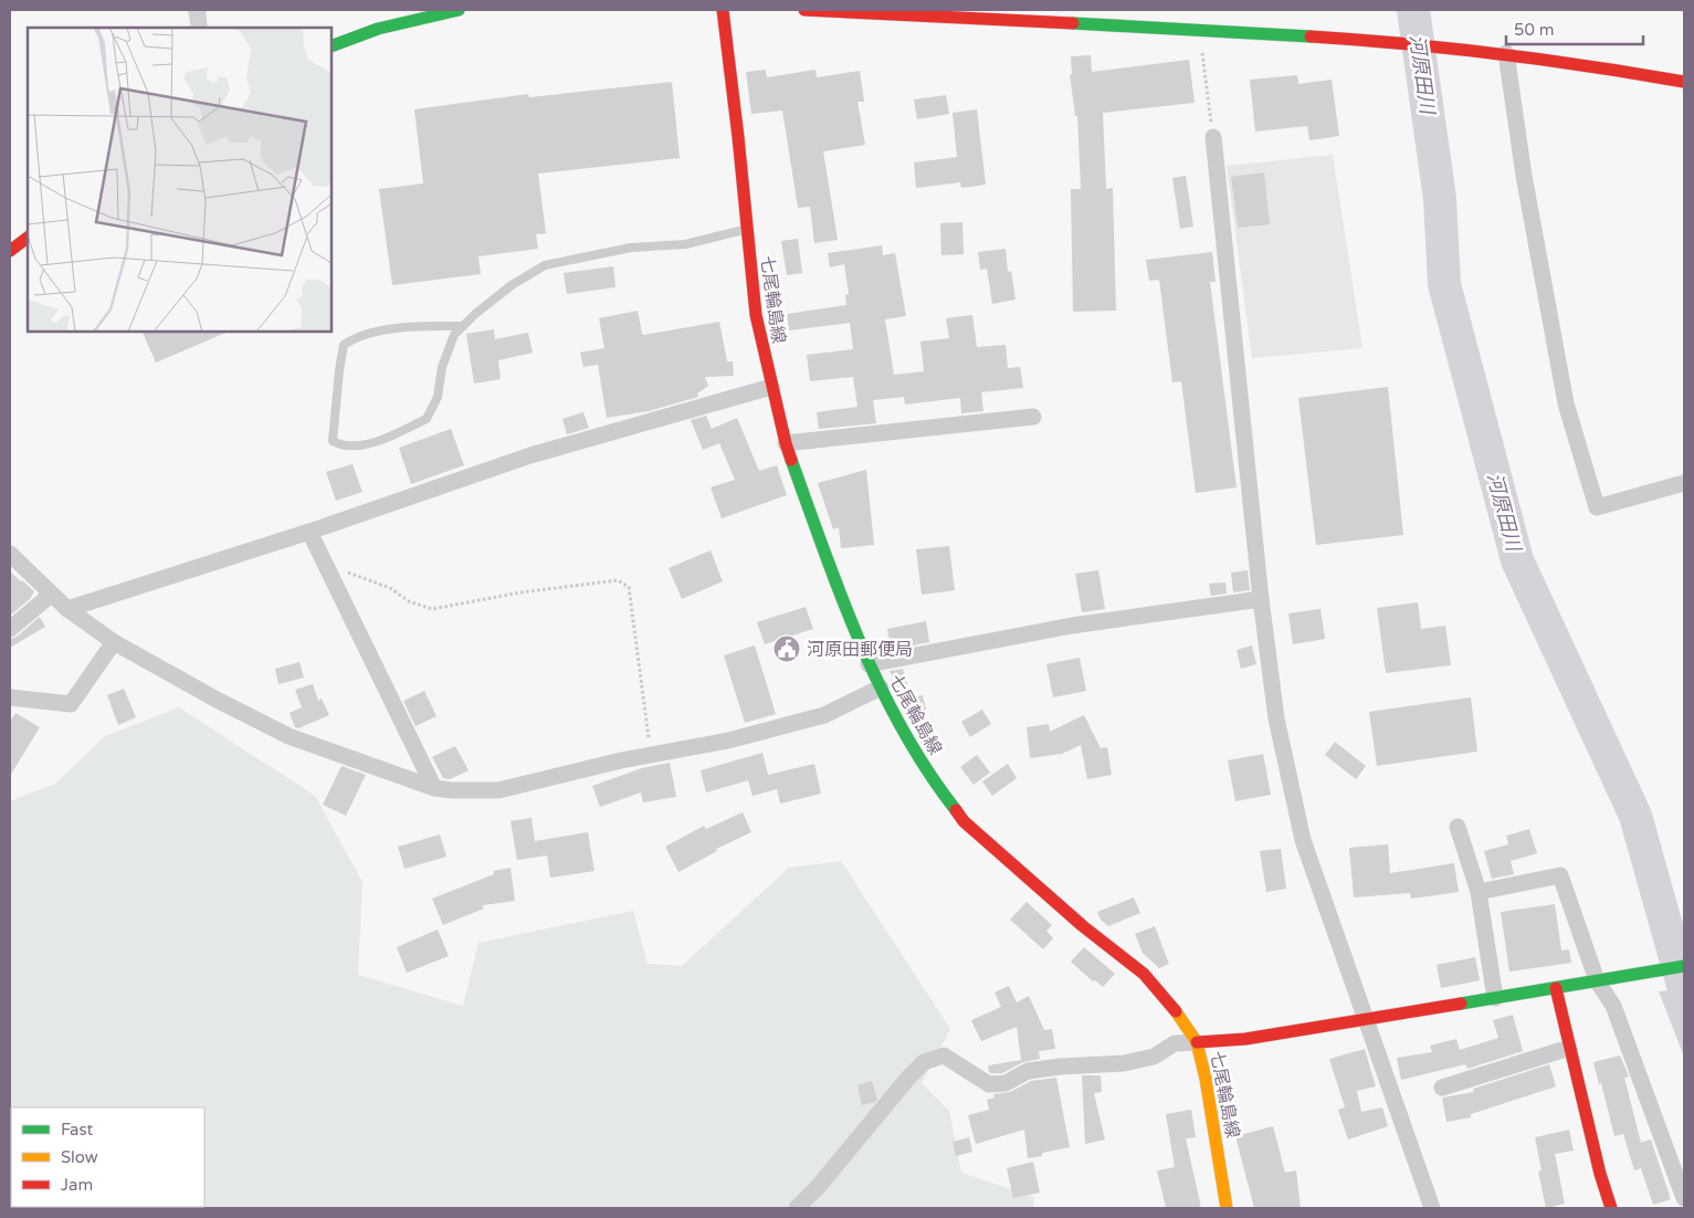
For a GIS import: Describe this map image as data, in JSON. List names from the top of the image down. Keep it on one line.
{"streets":{"main road":["七尾輪島線"]},"water":["河原田川"],"places":{"public building":["河原田郵便局"]},"legend":["Fast","Slow","Jam"],"scale_bar":"50 m"}
